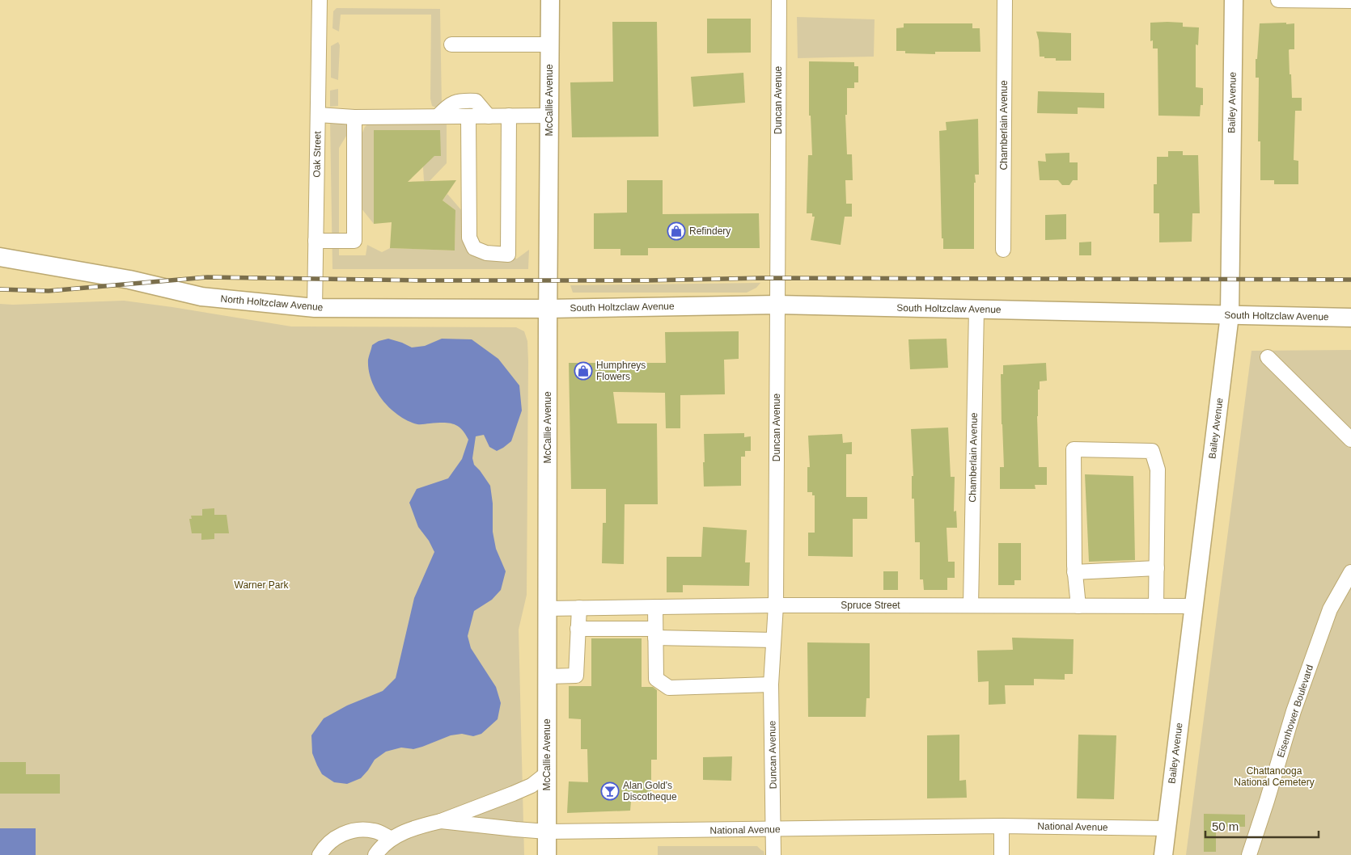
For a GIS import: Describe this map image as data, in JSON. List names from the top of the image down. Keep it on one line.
{"streets":{"main road":["McCallie Avenue","Bailey Avenue","North Holtzclaw Avenue","South Holtzclaw Avenue"],"street":["Duncan Avenue","Chamberlain Avenue","Oak Street","Spruce Street","Eisenhower Boulevard","National Avenue"]},"crossings":[["McCallie Avenue","North Holtzclaw Avenue"],["McCallie Avenue","South Holtzclaw Avenue"],["McCallie Avenue","Spruce Street"],["McCallie Avenue","National Avenue"],["Duncan Avenue","South Holtzclaw Avenue"],["Duncan Avenue","Spruce Street"],["Duncan Avenue","National Avenue"],["Bailey Avenue","South Holtzclaw Avenue"],["Bailey Avenue","Spruce Street"],["Bailey Avenue","National Avenue"],["Chamberlain Avenue","South Holtzclaw Avenue"],["Chamberlain Avenue","Spruce Street"],["Oak Street","North Holtzclaw Avenue"],["North Holtzclaw Avenue","South Holtzclaw Avenue"]],"parks":["Warner Park","Chattanooga National Cemetery"],"places":{"shop":["Refindery","Humphreys Flowers"],"bar":["Alan Gold's Discotheque"]},"scale_bar":"50 m"}
